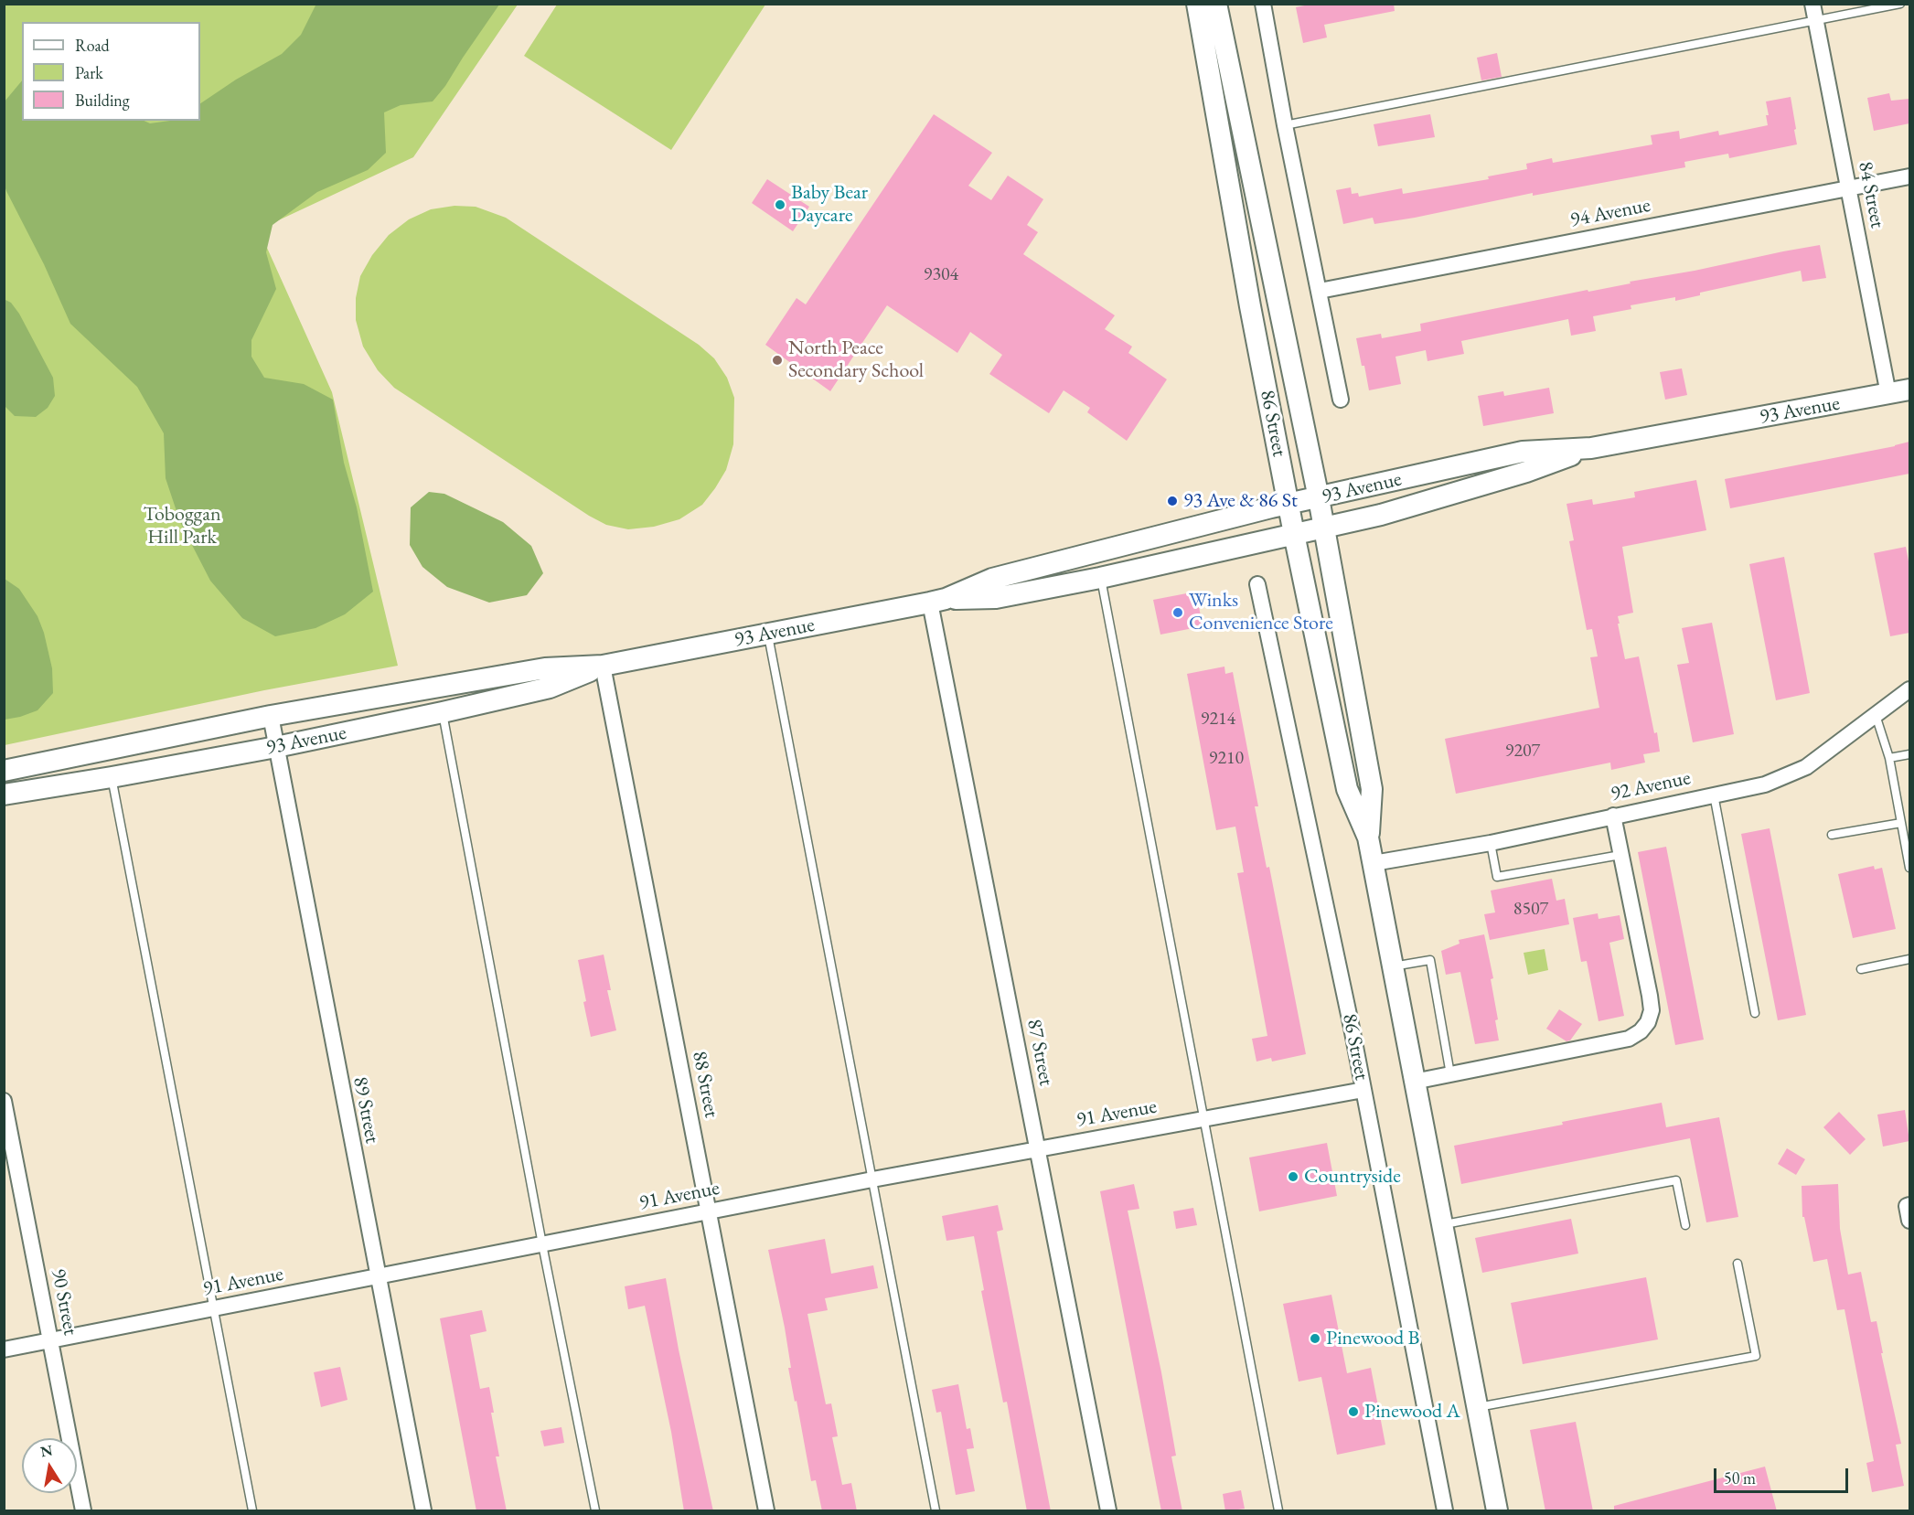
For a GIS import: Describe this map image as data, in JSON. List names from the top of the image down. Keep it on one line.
{"streets":{"main road":["93 Avenue","86 Street"],"street":["84 Street","94 Avenue","92 Avenue","87 Street","88 Street","89 Street","91 Avenue","90 Street"]},"crossings":[["84 Street","94 Avenue"],["84 Street","93 Avenue"],["93 Avenue","86 Street"],["93 Avenue","87 Street"],["93 Avenue","88 Street"],["93 Avenue","89 Street"],["86 Street","92 Avenue"],["86 Street","91 Avenue"],["87 Street","91 Avenue"],["88 Street","91 Avenue"],["89 Street","91 Avenue"],["91 Avenue","90 Street"]],"parks":["Toboggan Hill Park"],"places":["Baby Bear Daycare","North Peace Secondary School","93 Ave & 86 St","Winks Convenience Store","Countryside","Pinewood B","Pinewood A"],"house_numbers":["9304","9214","9207","9210","8507"],"legend":["Road","Park","Building"],"scale_bar":"50 m","north":"top"}
